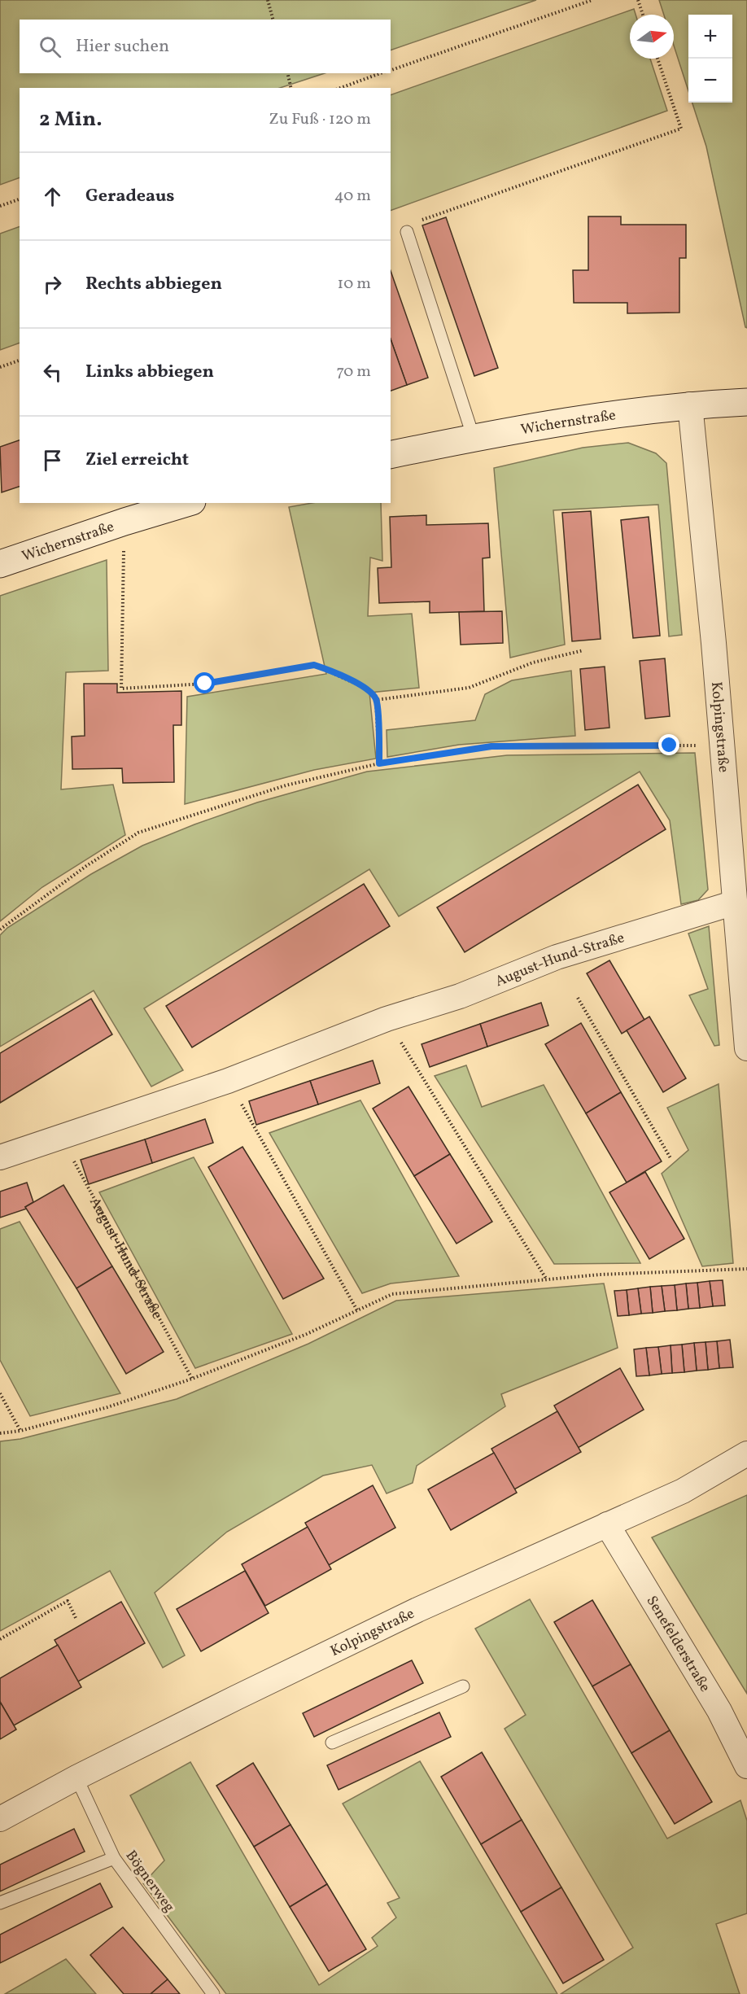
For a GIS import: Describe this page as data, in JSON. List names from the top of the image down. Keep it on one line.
{"streets":{"street":["Wichernstraße","Kolpingstraße","August-Hund-Straße","Senefelderstraße"],"lane":["Bögnerweg"]},"crossings":[["Wichernstraße","Kolpingstraße"],["Kolpingstraße","August-Hund-Straße"],["Kolpingstraße","Senefelderstraße"],["Kolpingstraße","Bögnerweg"]],"north":"right","page":{"map_buttons":["+","−"],"search":"Hier suchen","heading":["2 Min.","Zu Fuß · 120 m"],"list":[["Geradeaus","40 m"],["Rechts abbiegen","10 m"],["Links abbiegen","70 m"],"Ziel erreicht"]}}
